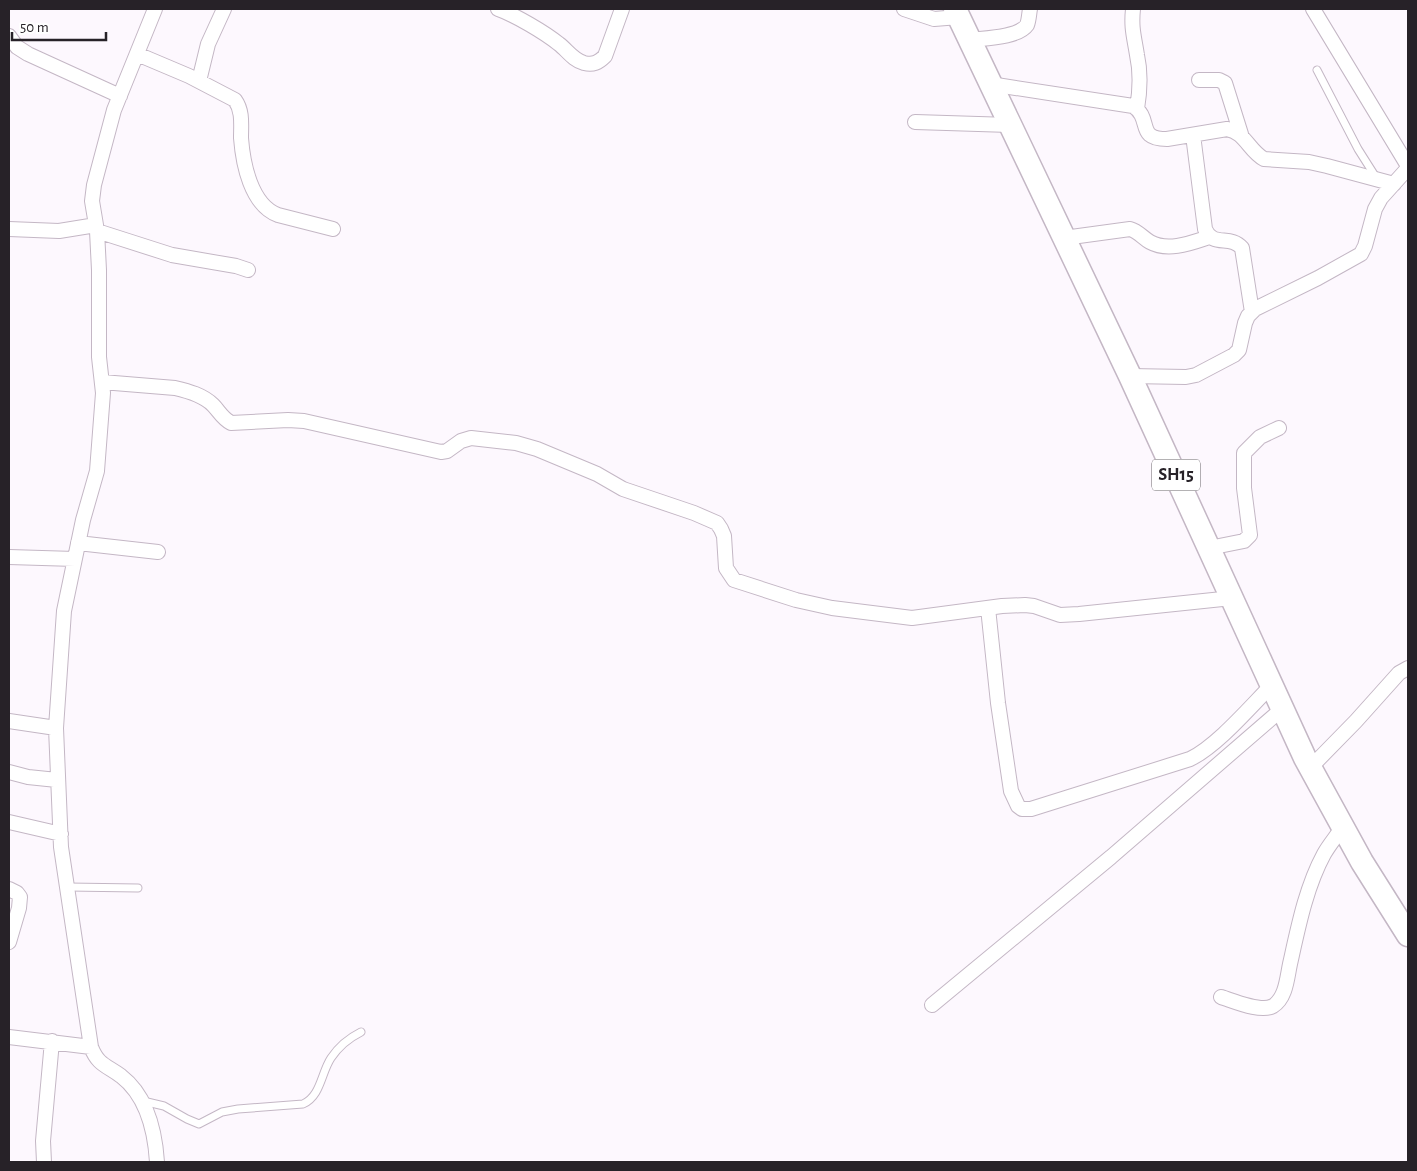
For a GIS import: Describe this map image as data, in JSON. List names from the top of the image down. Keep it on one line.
{"streets":{"main road":["SH15"]},"scale_bar":"50 m"}
